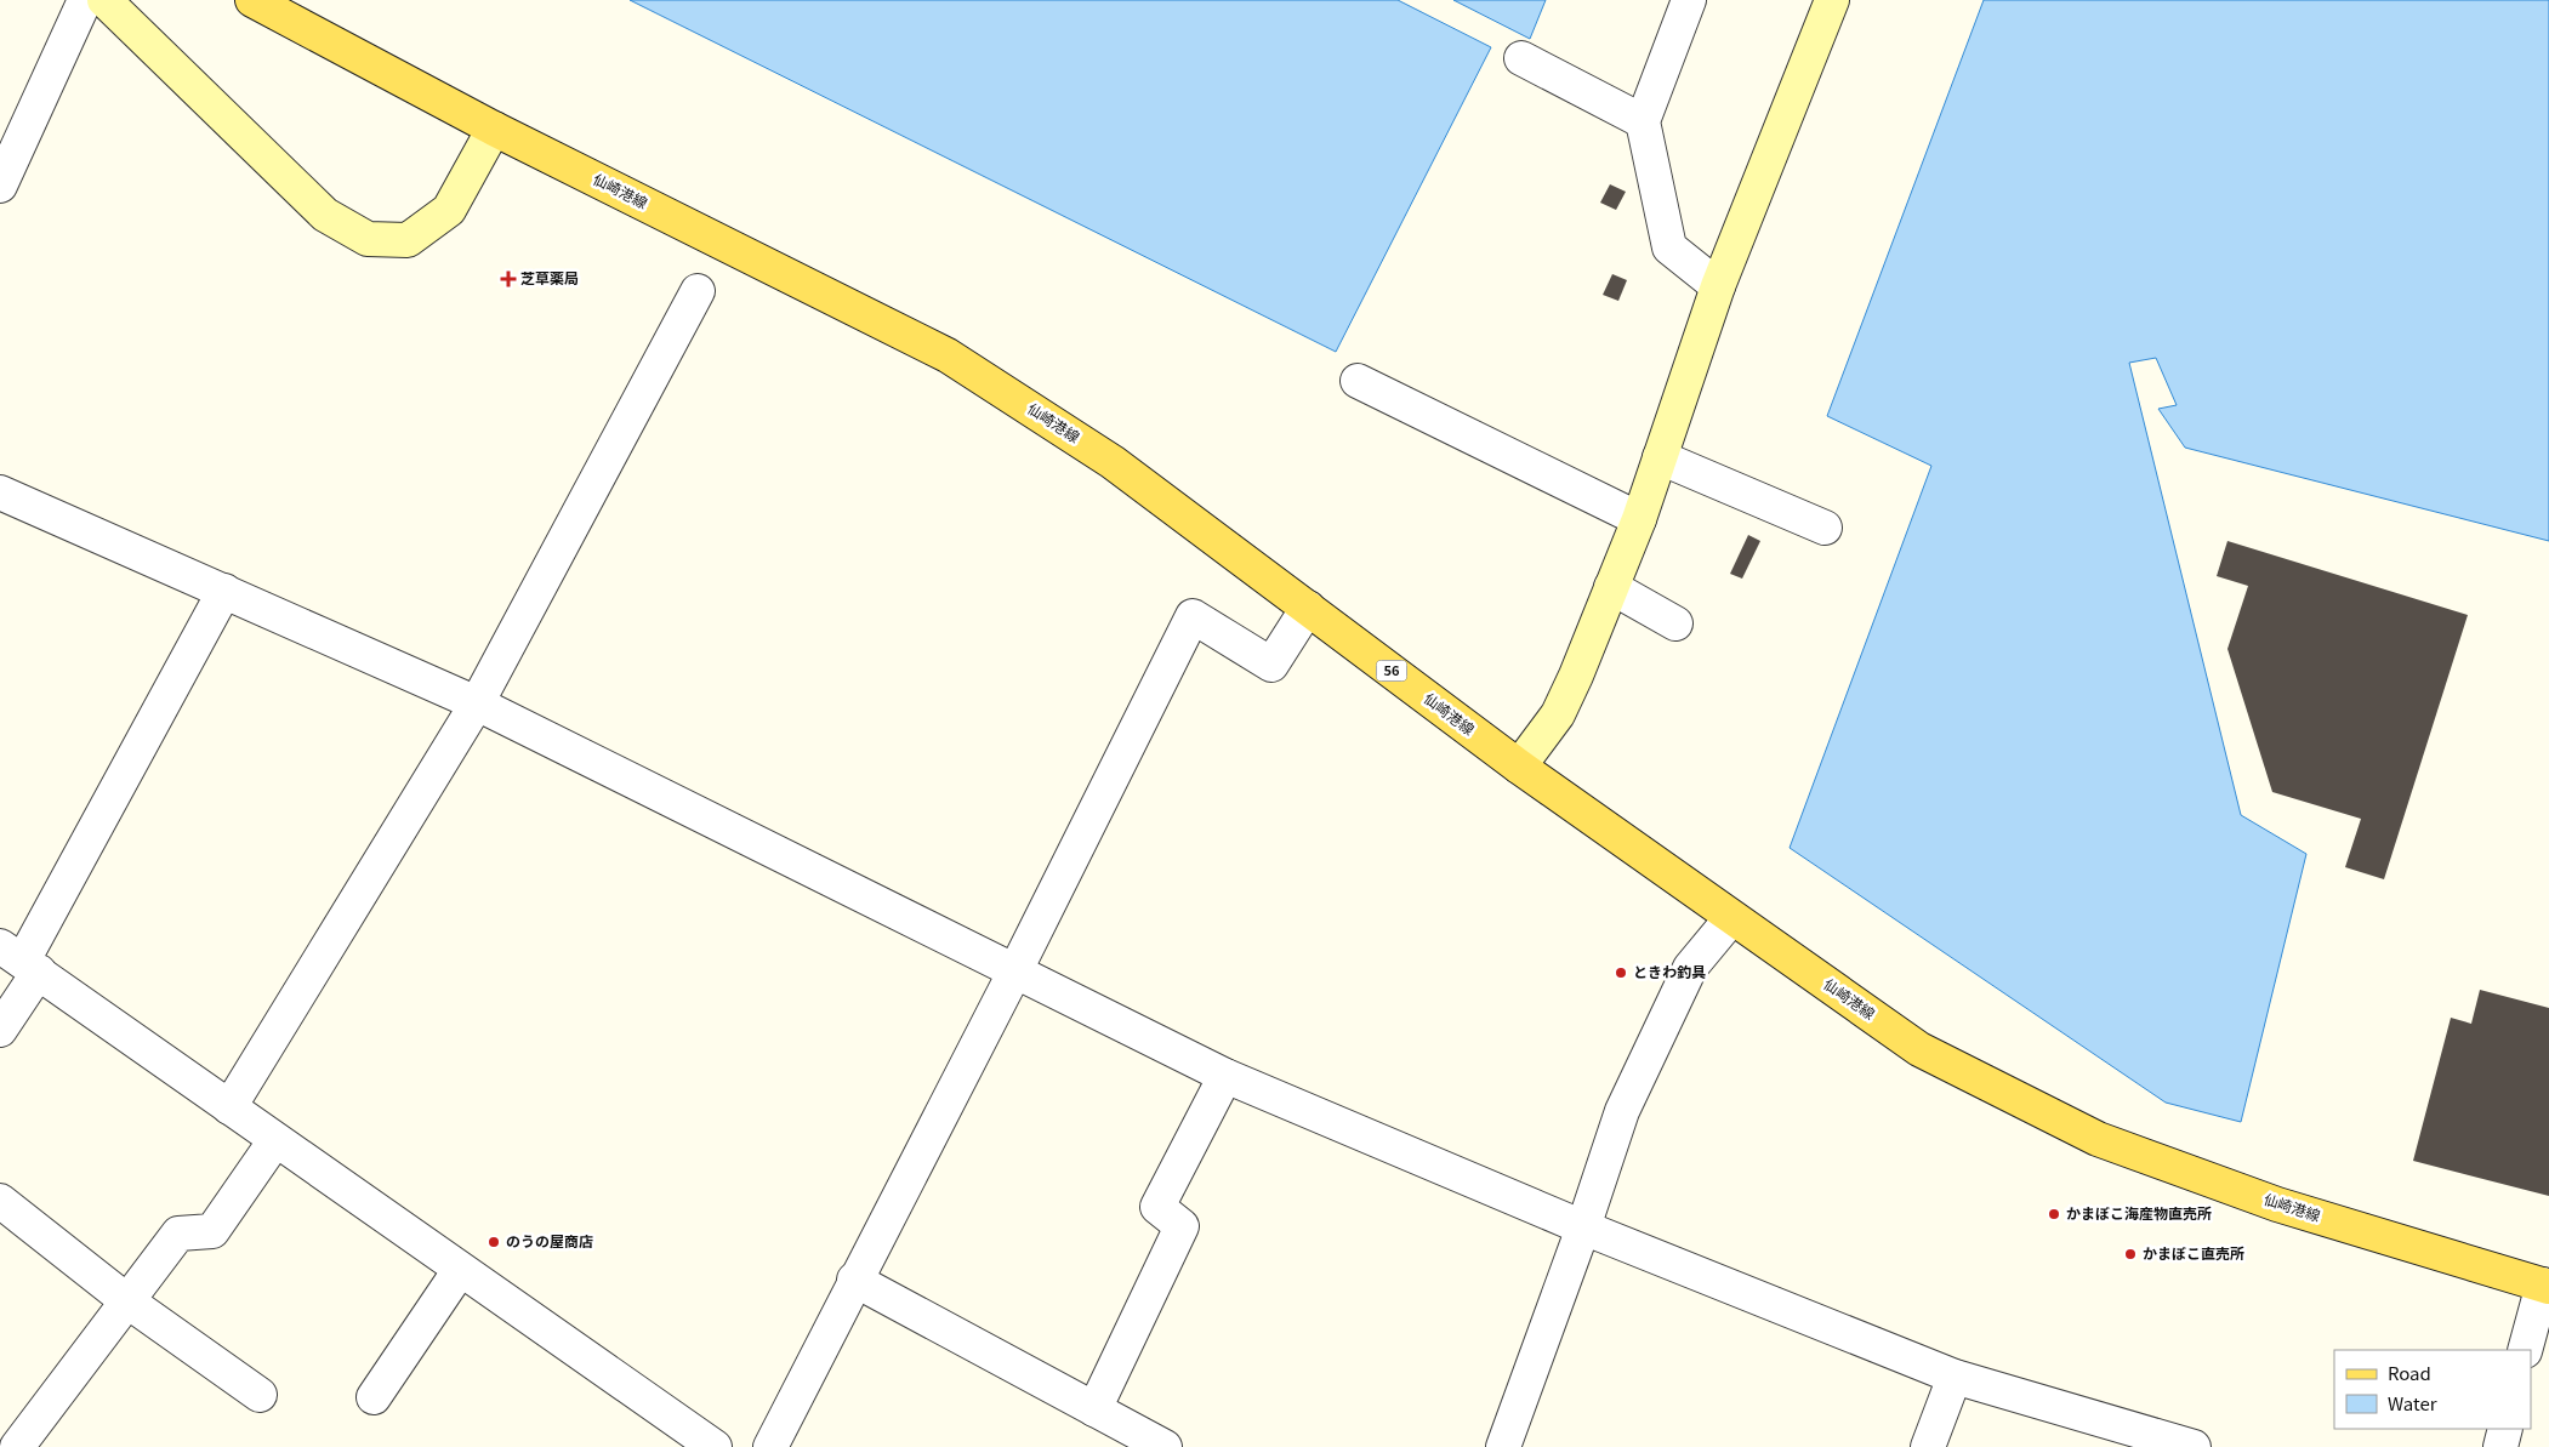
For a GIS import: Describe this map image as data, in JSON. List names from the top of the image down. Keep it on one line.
{"streets":{"main road":["仙崎港線","56"]},"places":{"health":["芝草薬局"],"other":["ときわ釣具","かまぼこ海産物直売所","のうの屋商店","かまぼこ直売所"]},"legend":["Road","Water"]}
